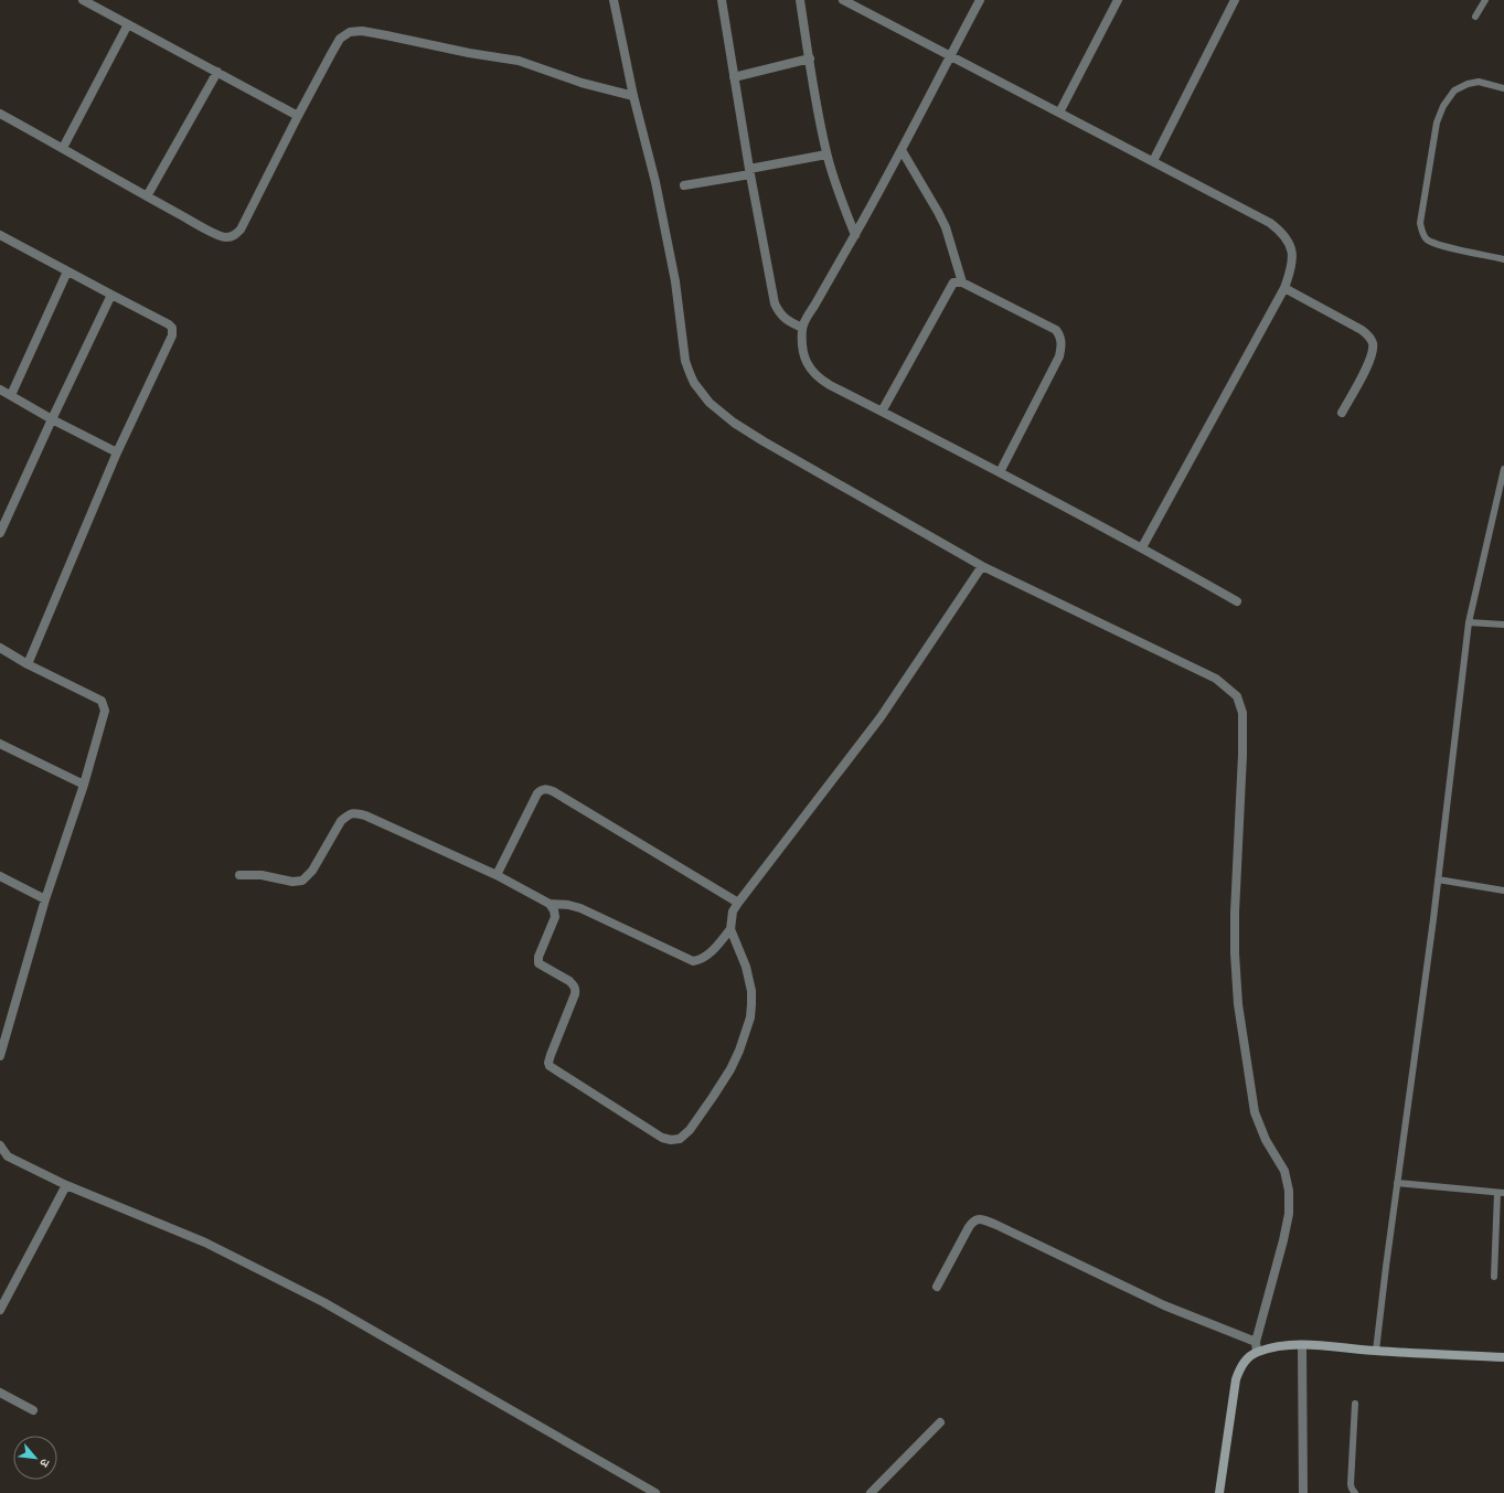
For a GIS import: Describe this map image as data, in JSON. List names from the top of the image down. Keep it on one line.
{"north":"bottom right"}
